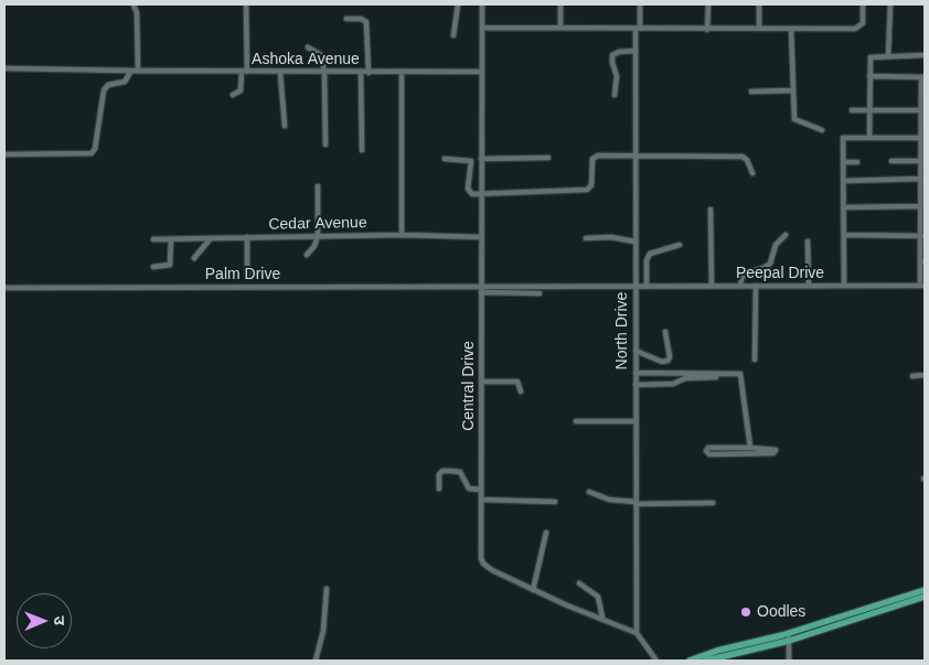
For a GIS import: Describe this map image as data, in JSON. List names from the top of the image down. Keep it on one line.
{"streets":{"street":["Ashoka Avenue","Cedar Avenue","Peepal Drive","Palm Drive","North Drive","Central Drive"]},"crossings":[["Ashoka Avenue","Central Drive"],["Cedar Avenue","Central Drive"],["Peepal Drive","Palm Drive"],["Peepal Drive","North Drive"],["Peepal Drive","Central Drive"],["Palm Drive","Central Drive"],["North Drive","Central Drive"]],"places":["Oodles"],"north":"right"}
